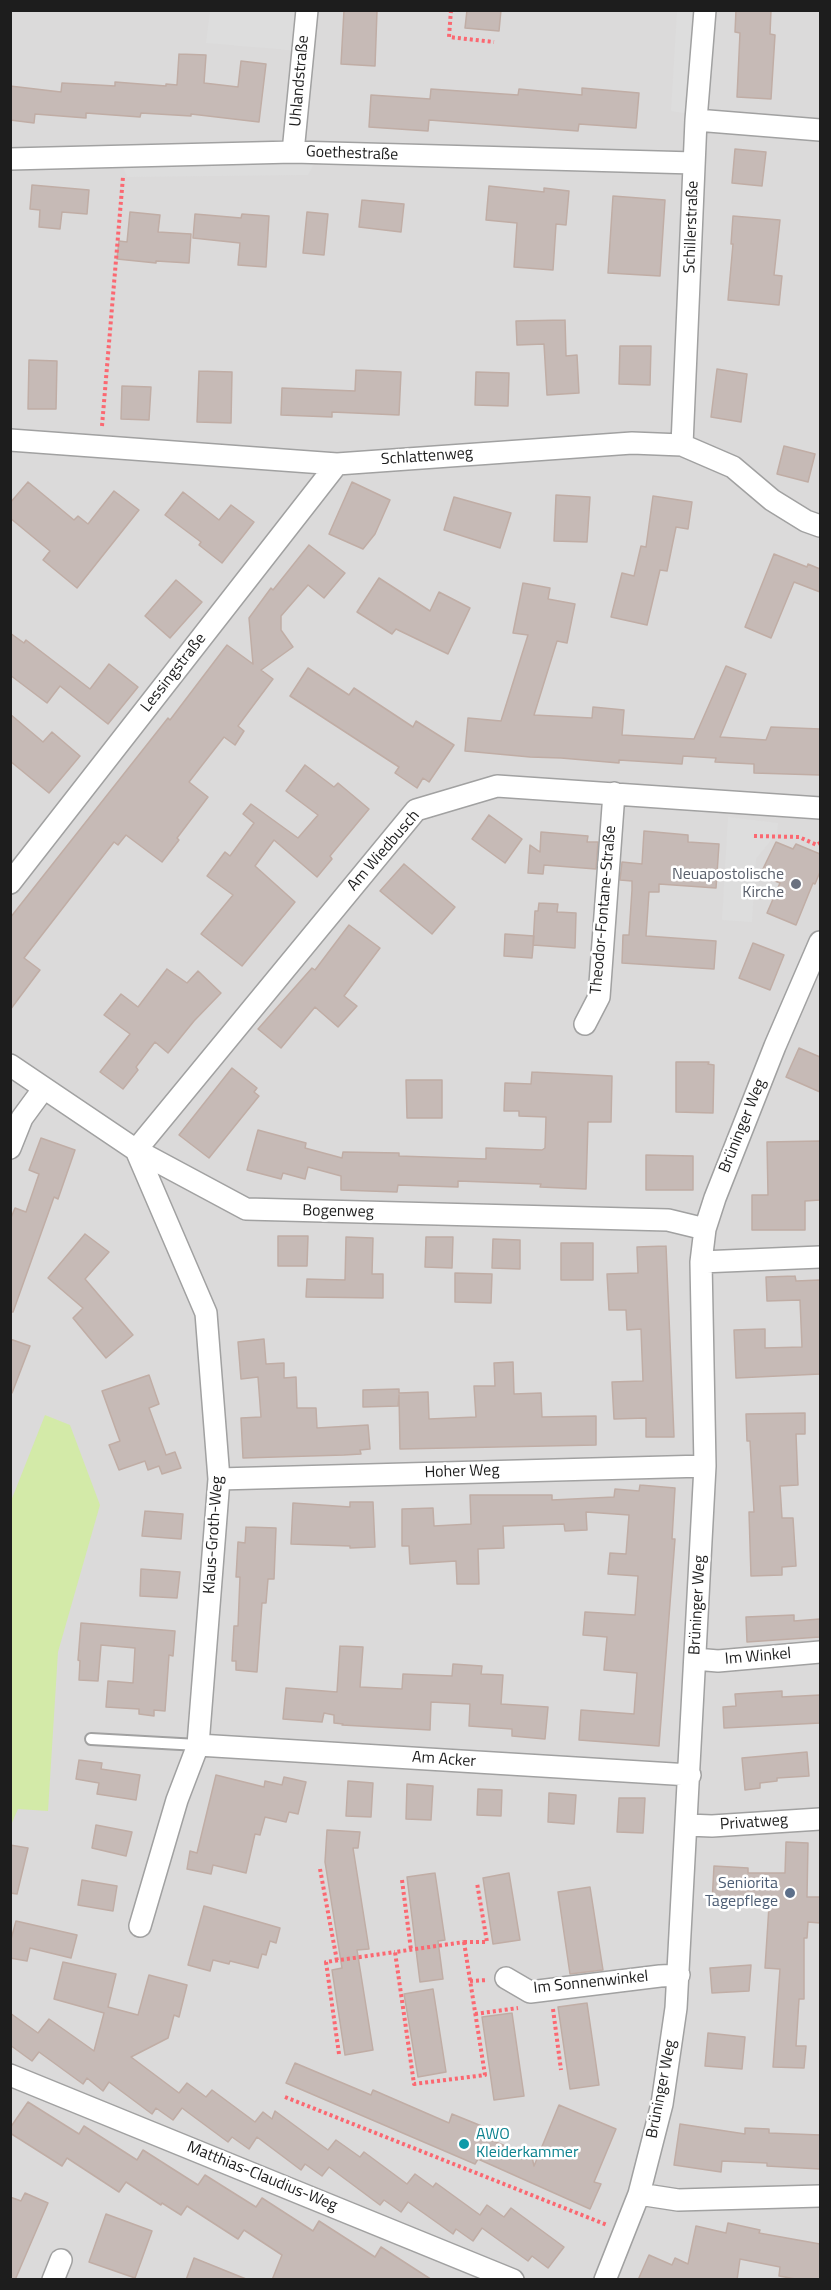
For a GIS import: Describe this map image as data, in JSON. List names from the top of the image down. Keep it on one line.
{"streets":{"street":["Uhlandstraße","Goethestraße","Schillerstraße","Schlattenweg","Lessingstraße","Am Wiedbusch","Theodor-Fontane-Straße","Brüninger Weg","Bogenweg","Hoher Weg","Klaus-Groth-Weg","Im Winkel","Am Acker","Privatweg","Im Sonnenwinkel","Matthias-Claudius-Weg"]},"crossings":[["Uhlandstraße","Goethestraße"],["Goethestraße","Schillerstraße"],["Schillerstraße","Schlattenweg"],["Schlattenweg","Lessingstraße"],["Am Wiedbusch","Theodor-Fontane-Straße"],["Am Wiedbusch","Bogenweg"],["Am Wiedbusch","Klaus-Groth-Weg"],["Brüninger Weg","Bogenweg"],["Brüninger Weg","Hoher Weg"],["Brüninger Weg","Im Winkel"],["Brüninger Weg","Am Acker"],["Brüninger Weg","Privatweg"],["Brüninger Weg","Im Sonnenwinkel"],["Bogenweg","Klaus-Groth-Weg"],["Hoher Weg","Klaus-Groth-Weg"],["Klaus-Groth-Weg","Am Acker"]],"places":["Neuapostolische Kirche","Seniorita Tagepflege","AWO Kleiderkammer"]}
